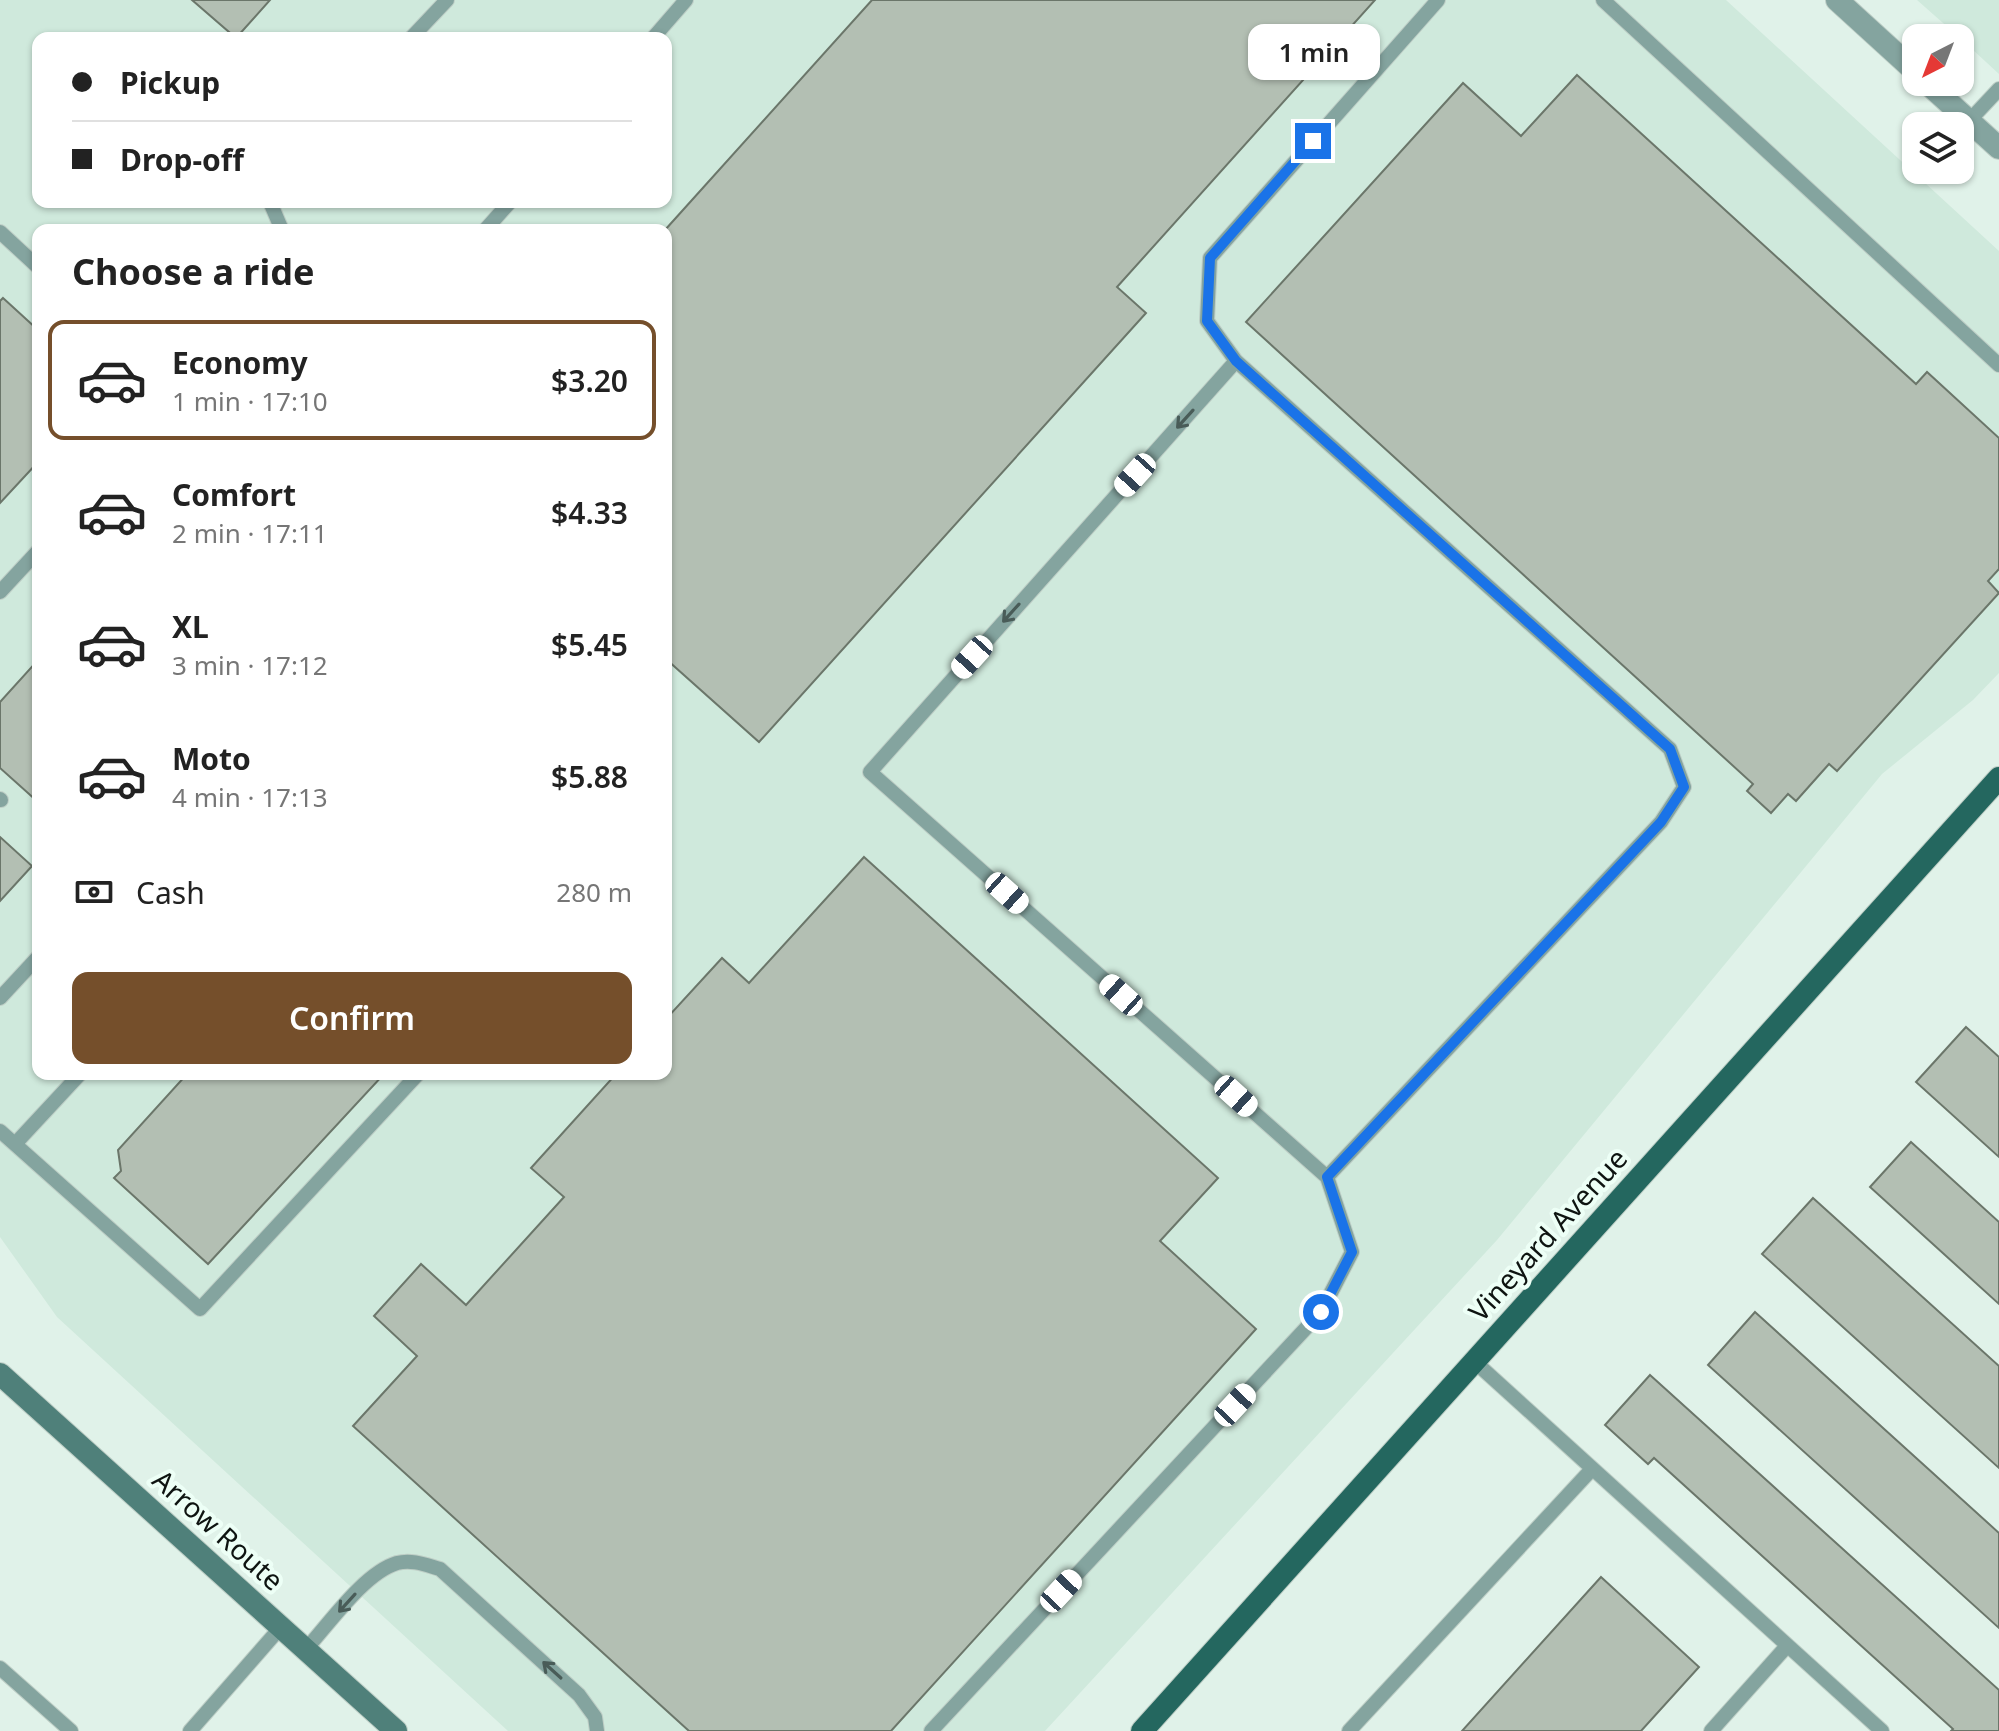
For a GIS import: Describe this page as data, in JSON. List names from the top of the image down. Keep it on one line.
{"streets":{"main road":["Vineyard Avenue","Arrow Route"]},"north":"bottom left","page":{"bubble":"1 min","banner":["Pickup","Drop-off"],"heading":"Choose a ride","list":[{"name":"Economy","note":"1 min · 17:10","value":"$3.20"},{"name":"Comfort","note":"2 min · 17:11","value":"$4.33"},{"name":"XL","note":"3 min · 17:12","value":"$5.45"},{"name":"Moto","note":"4 min · 17:13","value":"$5.88"}],"pay":["Cash","280 m"],"buttons":"Confirm"}}
